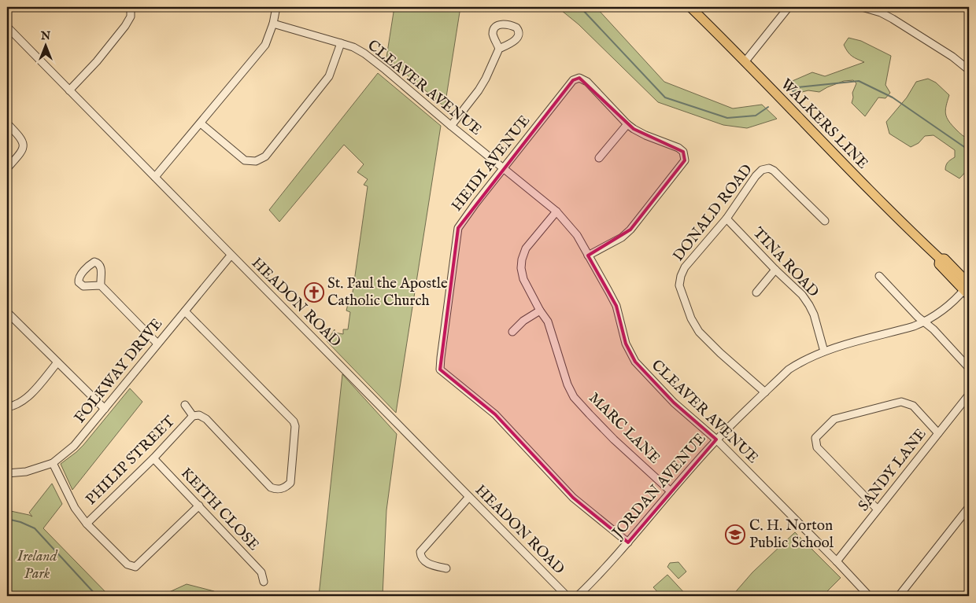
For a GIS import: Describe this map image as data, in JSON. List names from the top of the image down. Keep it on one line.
{"streets":{"main road":["WALKERS LINE"],"street":["CLEAVER AVENUE","HEIDI AVENUE","DONALD ROAD","TINA ROAD","HEADON ROAD","FOLKWAY DRIVE","MARC LANE","PHILIP STREET","SANDY LANE","JORDAN AVENUE","KEITH CLOSE"]},"crossings":[["CLEAVER AVENUE","HEIDI AVENUE"],["CLEAVER AVENUE","MARC LANE"],["CLEAVER AVENUE","SANDY LANE"],["CLEAVER AVENUE","JORDAN AVENUE"],["WALKERS LINE","JORDAN AVENUE"],["HEIDI AVENUE","JORDAN AVENUE"],["DONALD ROAD","TINA ROAD"],["DONALD ROAD","JORDAN AVENUE"],["TINA ROAD","JORDAN AVENUE"],["HEADON ROAD","FOLKWAY DRIVE"],["MARC LANE","JORDAN AVENUE"],["PHILIP STREET","KEITH CLOSE"]],"parks":["Ireland Park"],"places":{"church":["St. Paul the Apostle Catholic Church"],"school or university":["C. H. Norton Public School"]},"north":"top"}
